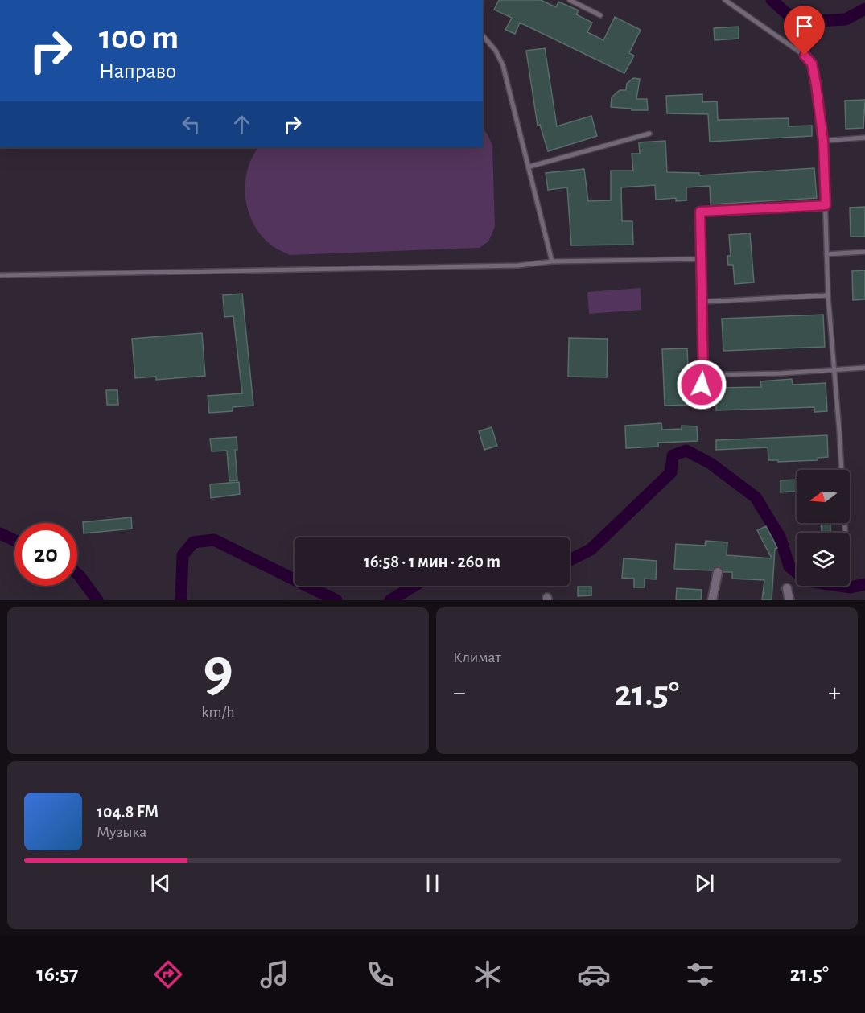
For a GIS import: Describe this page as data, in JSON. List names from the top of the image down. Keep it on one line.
{"north":"left","page":{"turn":["100 m","Направо"],"limit":"20","trip":"16:58 · 1 мин · 260 m","tile":[["9","km/h"],"Климат"],"heat":["−","21.5°","+"],"song":["104.8 FM","Музыка"],"tabs":["16:57","21.5°"]}}
